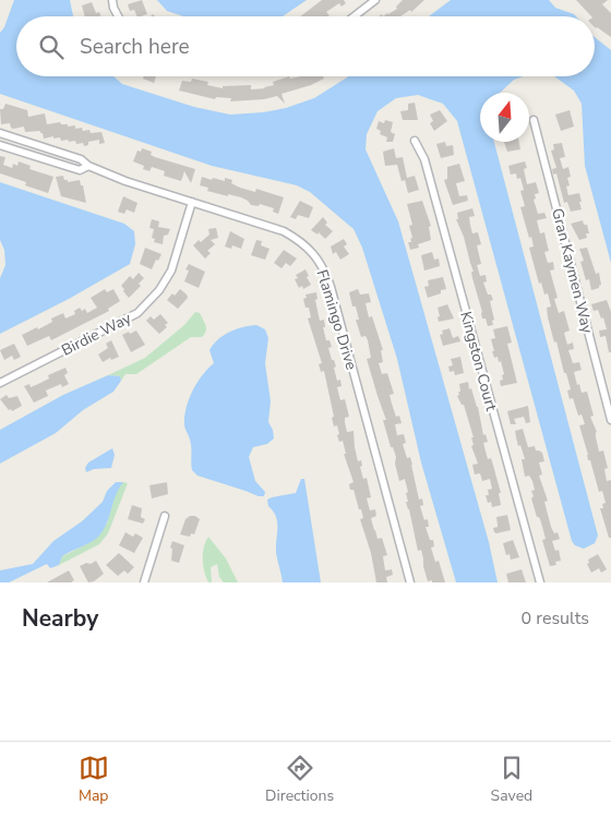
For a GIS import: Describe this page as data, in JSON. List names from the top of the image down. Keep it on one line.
{"streets":{"street":["Gran Kaymen Way","Flamingo Drive","Birdie Way","Kingston Court"]},"crossings":[["Flamingo Drive","Birdie Way"]],"north":"top","page":{"search":"Search here","heading":["Nearby","0 results"],"nav":["Map","Directions","Saved"]}}
